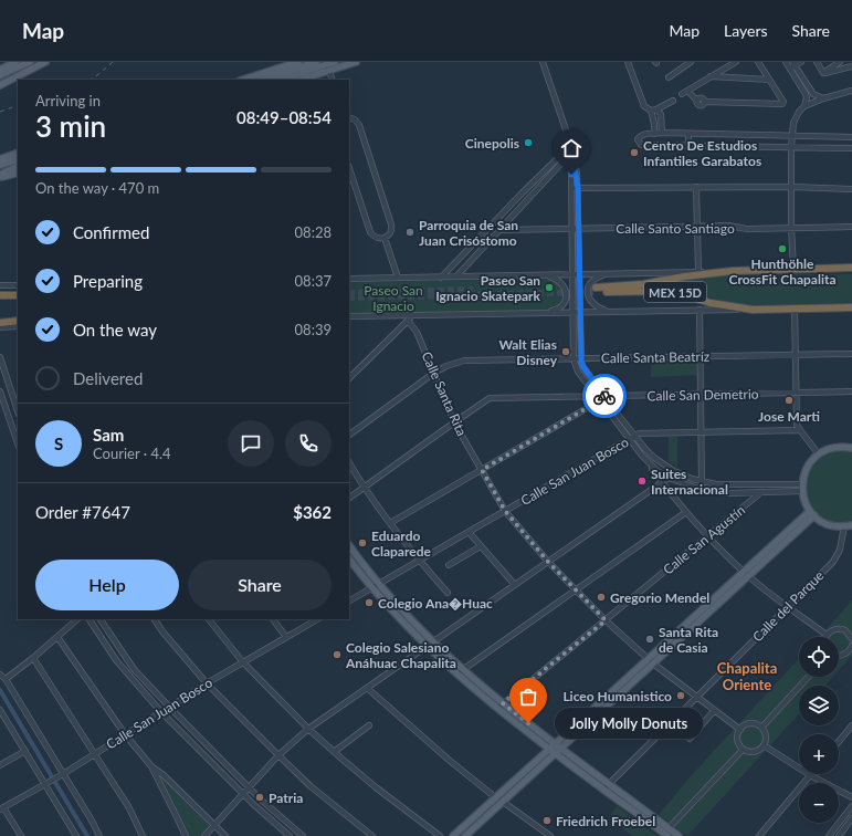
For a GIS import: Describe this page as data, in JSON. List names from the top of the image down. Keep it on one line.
{"streets":{"highway":["MEX 15D"],"street":["Calle Santo Santiago","Calle Santa Beatríz","Calle Santa Rita","Calle San Demetrio","Calle San Juan Bosco","Calle San Agustín","Calle del Parque"]},"crossings":[["Calle Santa Beatríz","Calle Santa Rita"],["Calle Santa Rita","Calle San Demetrio"],["Calle Santa Rita","Calle San Juan Bosco"],["Calle Santa Rita","Calle San Agustín"],["Calle Santa Rita","Calle del Parque"]],"districts":["Chapalita Oriente"],"parks":["Paseo San Ignacio"],"places":["Cinepolis","Centro De Estudios Infantiles Garabatos","Parroquia de San Juan Crisóstomo","Hunthöhle CrossFit Chapalita","Paseo San Ignacio Skatepark","Walt Elias Disney","Jose Marti","Suites Internacional","Eduardo Claparede","Gregorio Mendel","Colegio Ana�Huac","Santa Rita de Casia","Colegio Salesiano Anáhuac Chapalita","Liceo Humanistico","Jolly Molly Donuts","Patria","Friedrich Froebel"],"page":{"header":"Map","nav":["Map","Layers","Share"],"heading":["3 min","Arriving in","08:49–08:54"],"panel":["Sam","Courier · 4.4","Order #7647","$362"],"bar":"On the way · 470 m","list":[["Confirmed","08:28"],["Preparing","08:37"],["On the way","08:39"],"Delivered"],"round":"S","buttons":["Help","Share"],"map_buttons":["+","−"],"bubble":"Jolly Molly Donuts"}}
